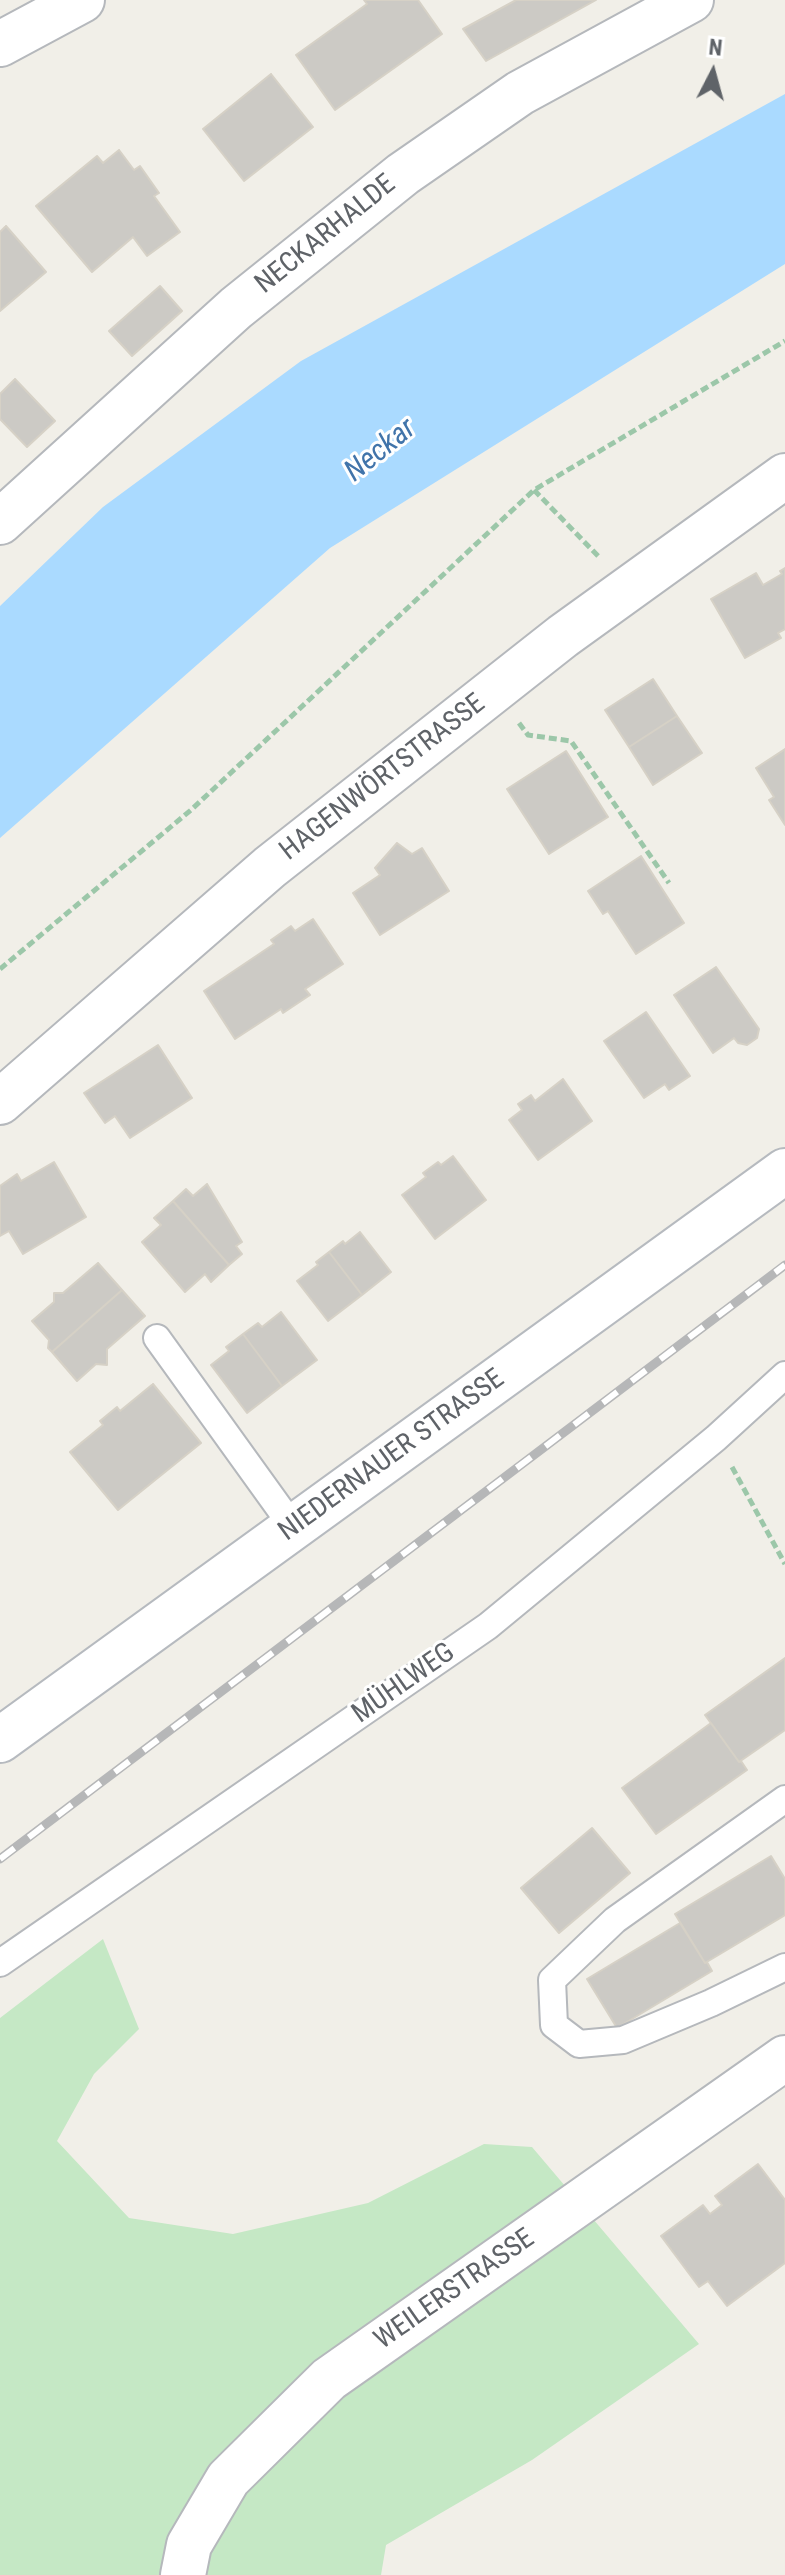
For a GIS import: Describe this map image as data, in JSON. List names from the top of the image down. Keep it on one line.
{"streets":{"street":["NECKARHALDE","HAGENWÖRTSTRASSE","NIEDERNAUER STRASSE","WEILERSTRASSE"],"lane":["MÜHLWEG"]},"water":["Neckar"],"north":"top"}
